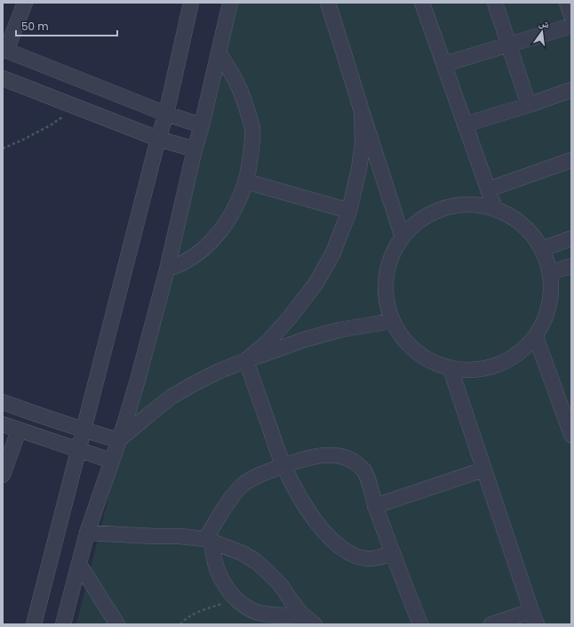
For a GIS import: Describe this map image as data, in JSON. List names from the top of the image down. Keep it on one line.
{"scale_bar":"50 m","north":"top"}
